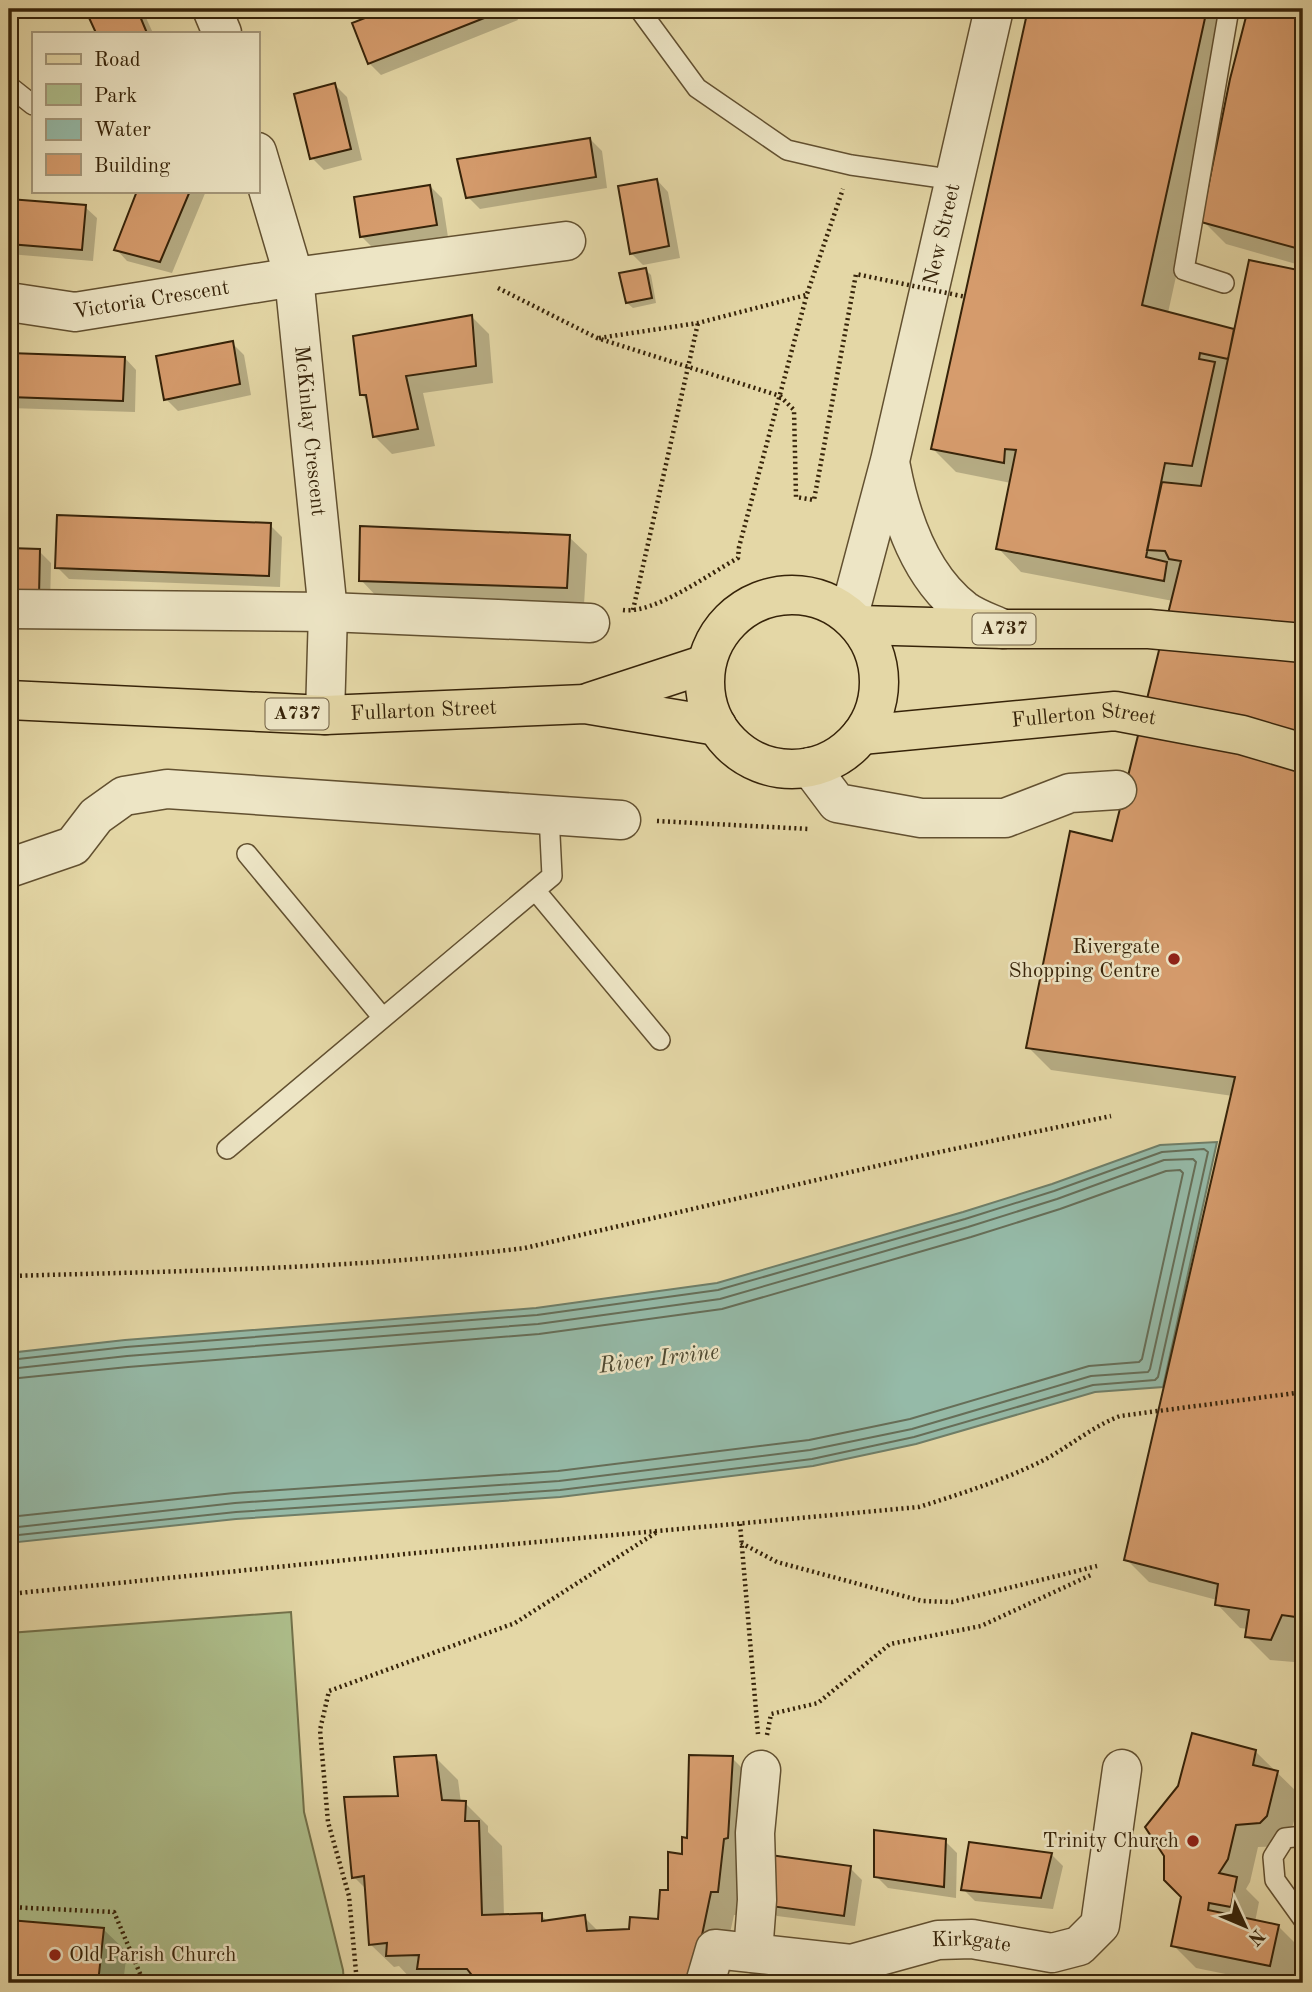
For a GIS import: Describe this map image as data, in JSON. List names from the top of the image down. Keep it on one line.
{"streets":{"main road":["A737","Fullarton Street","Fullerton Street"],"street":["New Street","Victoria Crescent","McKinlay Crescent","Kirkgate"]},"crossings":[["New Street","A737"],["New Street","Fullarton Street"],["New Street","Fullerton Street"],["Victoria Crescent","McKinlay Crescent"],["McKinlay Crescent","Fullarton Street"],["A737","Fullarton Street"],["A737","Fullerton Street"],["Fullarton Street","Fullerton Street"]],"water":["River Irvine"],"places":["Rivergate Shopping Centre","Trinity Church","Old Parish Church"],"legend":["Road","Park","Water","Building"],"north":"bottom right"}
